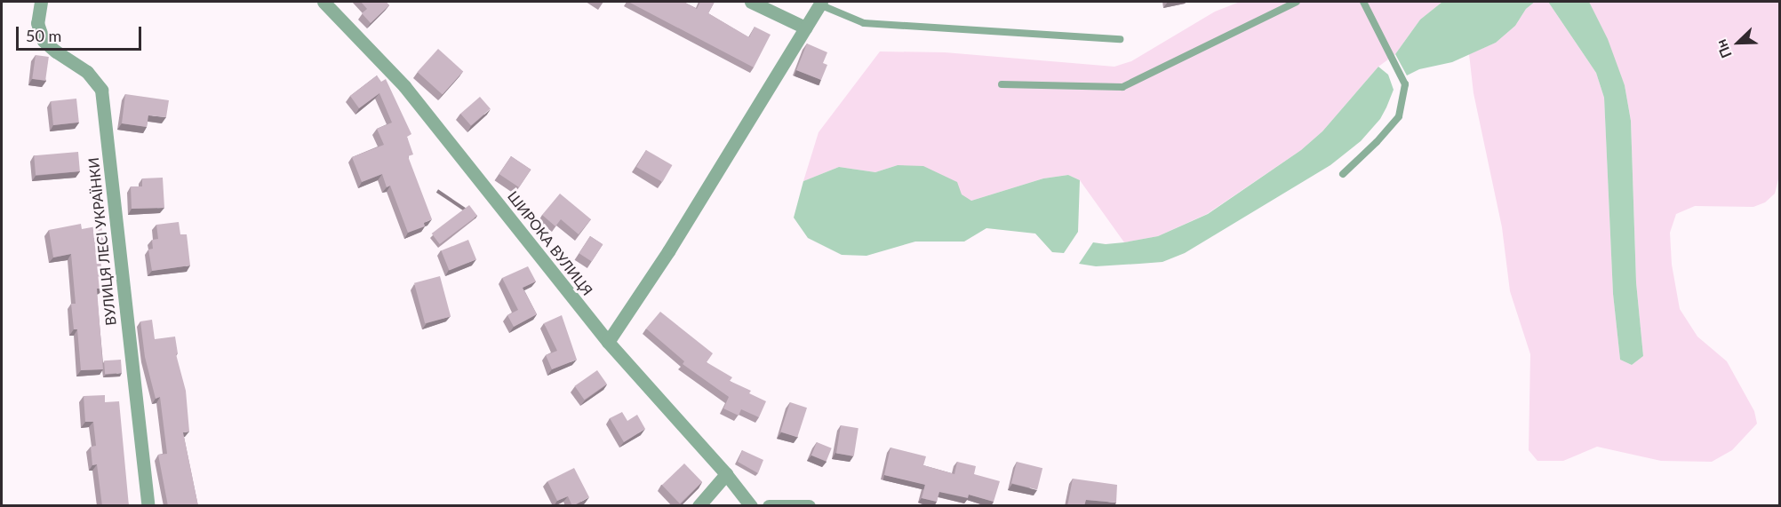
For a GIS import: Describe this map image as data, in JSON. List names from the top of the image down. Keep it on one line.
{"streets":{"street":["ВУЛИЦЯ ЛЕСІ УКРАЇНКИ","ШИРОКА ВУЛИЦЯ"]},"scale_bar":"50 m","north":"bottom left"}
